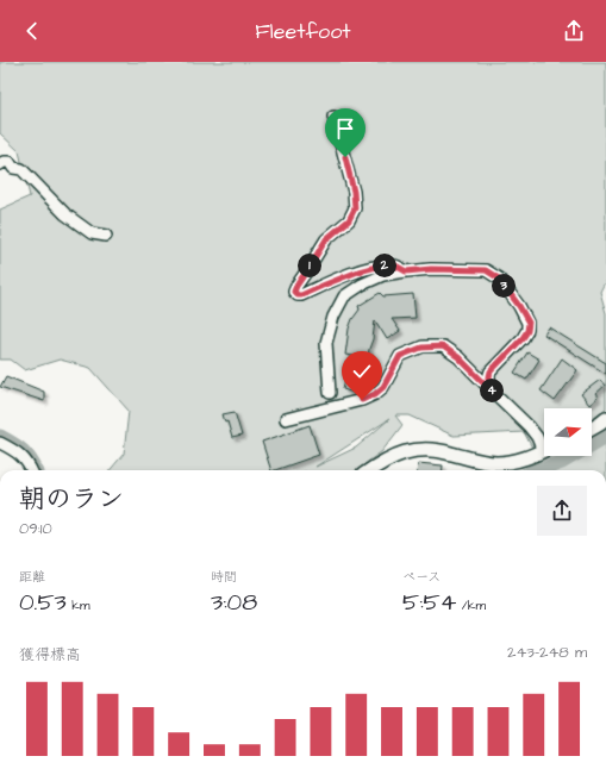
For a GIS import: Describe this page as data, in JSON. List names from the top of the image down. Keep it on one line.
{"north":"right","page":{"header":"Fleetfoot","pins":["1","2","3","4"],"heading":["朝のラン","09:10"],"stats":[["距離","0.53 km"],["時間","3:08"],["ペース","5:54 /km"]],"chart":["獲得標高","243–248 m"]}}
